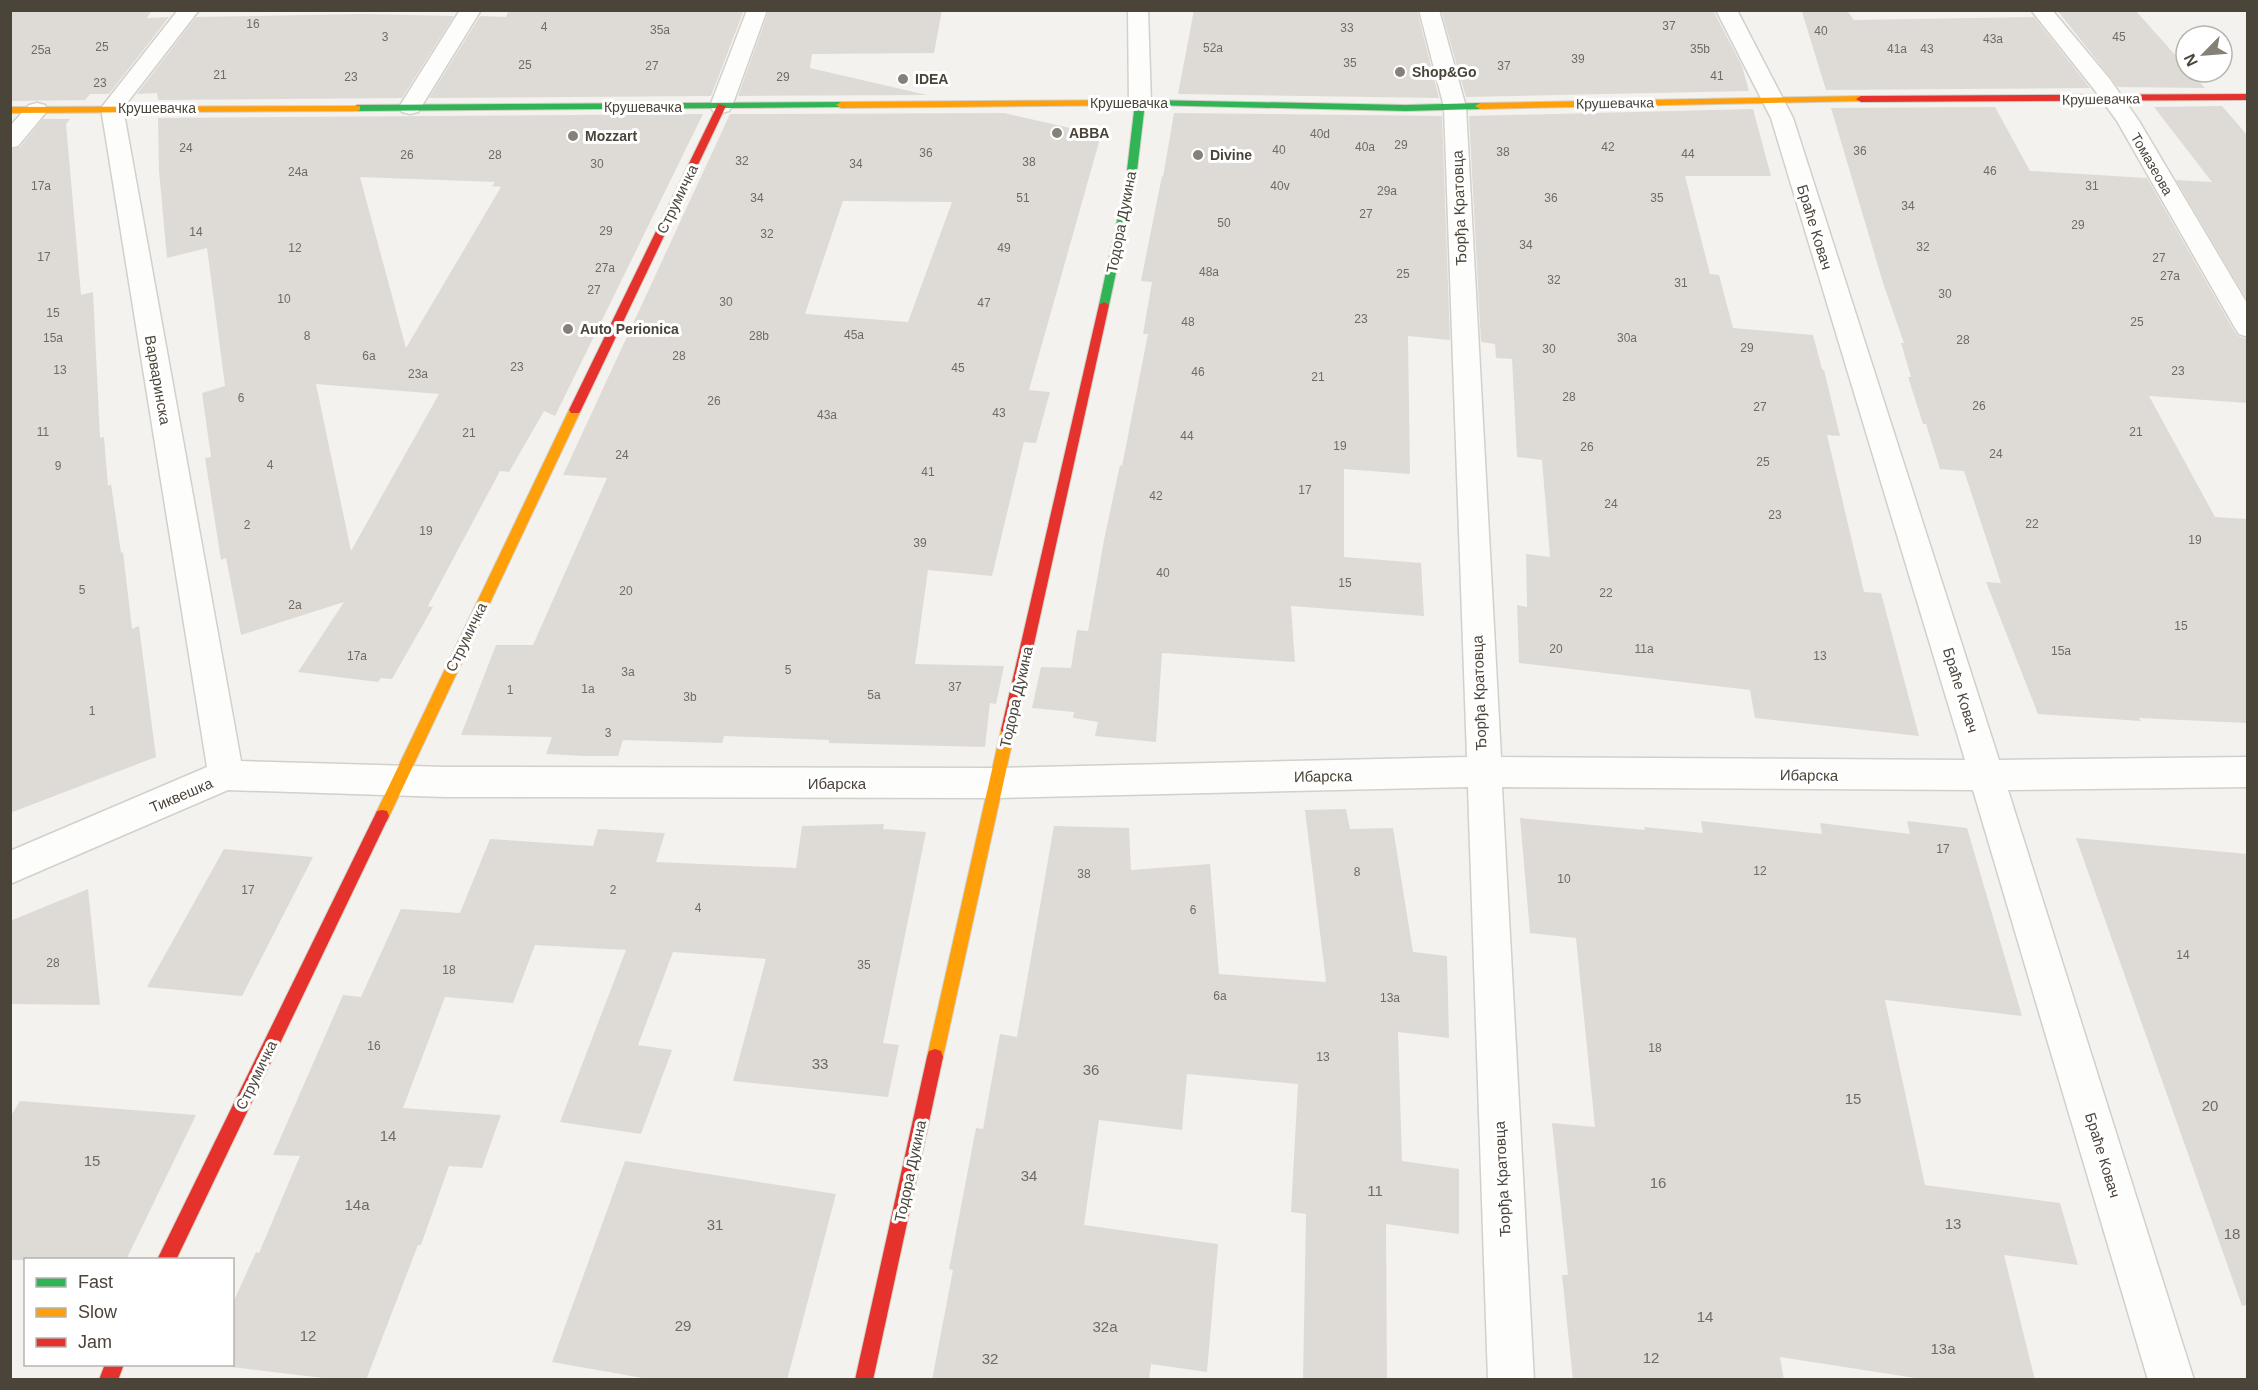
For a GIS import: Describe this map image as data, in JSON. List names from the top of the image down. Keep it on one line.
{"streets":{"main road":["Крушевачка","Струмичка","Тодора Дукина"],"street":["Томазеова","Ђорђа Кратовца","Браће Ковач","Варваринска","Ибарска","Тиквешка"]},"crossings":[["Крушевачка","Томазеова"],["Крушевачка","Струмичка"],["Крушевачка","Ђорђа Кратовца"],["Крушевачка","Тодора Дукина"],["Крушевачка","Браће Ковач"],["Крушевачка","Варваринска"],["Струмичка","Ибарска"],["Струмичка","Тиквешка"],["Ђорђа Кратовца","Ибарска"],["Тодора Дукина","Ибарска"],["Браће Ковач","Ибарска"],["Варваринска","Тиквешка"],["Ибарска","Тиквешка"]],"places":["Shop&Go","IDEA","ABBA","Mozzart","Divine","Auto Perionica"],"house_numbers":["16","37","4","33","35a","40","3","45","43a","25","52a","35b","41a","43","25a","39","35","25","27","37","21","41","23","29","23","40d","29","40a","42","24","40","36","38","36","44","26","28","32","38","30","34","46","24a","17a","40v","31","29a","34","51","36","35","34","27","50","29","29","14","32","34","32","12","49","17","27","27a","48a","25","27a","32","31","27","30","10","30","47","15","23","48","25","45a","8","28b","15a","30a","28","29","30","6a","28","23","45","13","23","46","23a","21","28","6","26","26","27","43","43a","11","21","21","44","19","26","24","24","25","4","9","41","17","42","24","23","22","2","19","19","39","40","15","5","20","22","2a","15","20","11a","15a","17a","13","5","3a","37","1a","1","5a","3b","1","3","17","12","8","38","10","17","2","4","6","14","28","35","18","6a","13a","16","18","13","33","36","15","20","14","15","34","16","11","14a","13","31","18","14","29","32a","12","13a","12","32"],"legend":["Fast","Slow","Jam"],"north":"bottom left"}
